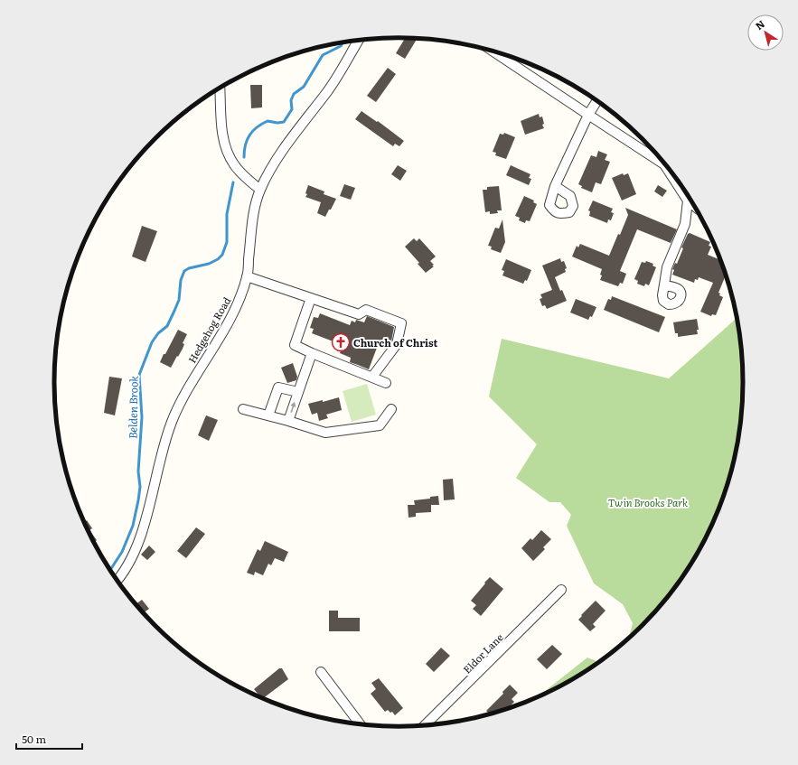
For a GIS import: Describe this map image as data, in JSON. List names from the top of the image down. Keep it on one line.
{"streets":{"street":["Hedgehog Road","Eldor Lane"]},"water":["Belden Brook"],"parks":["Twin Brooks Park"],"places":{"church":["Church of Christ"]},"scale_bar":"50 m","north":"top left"}
